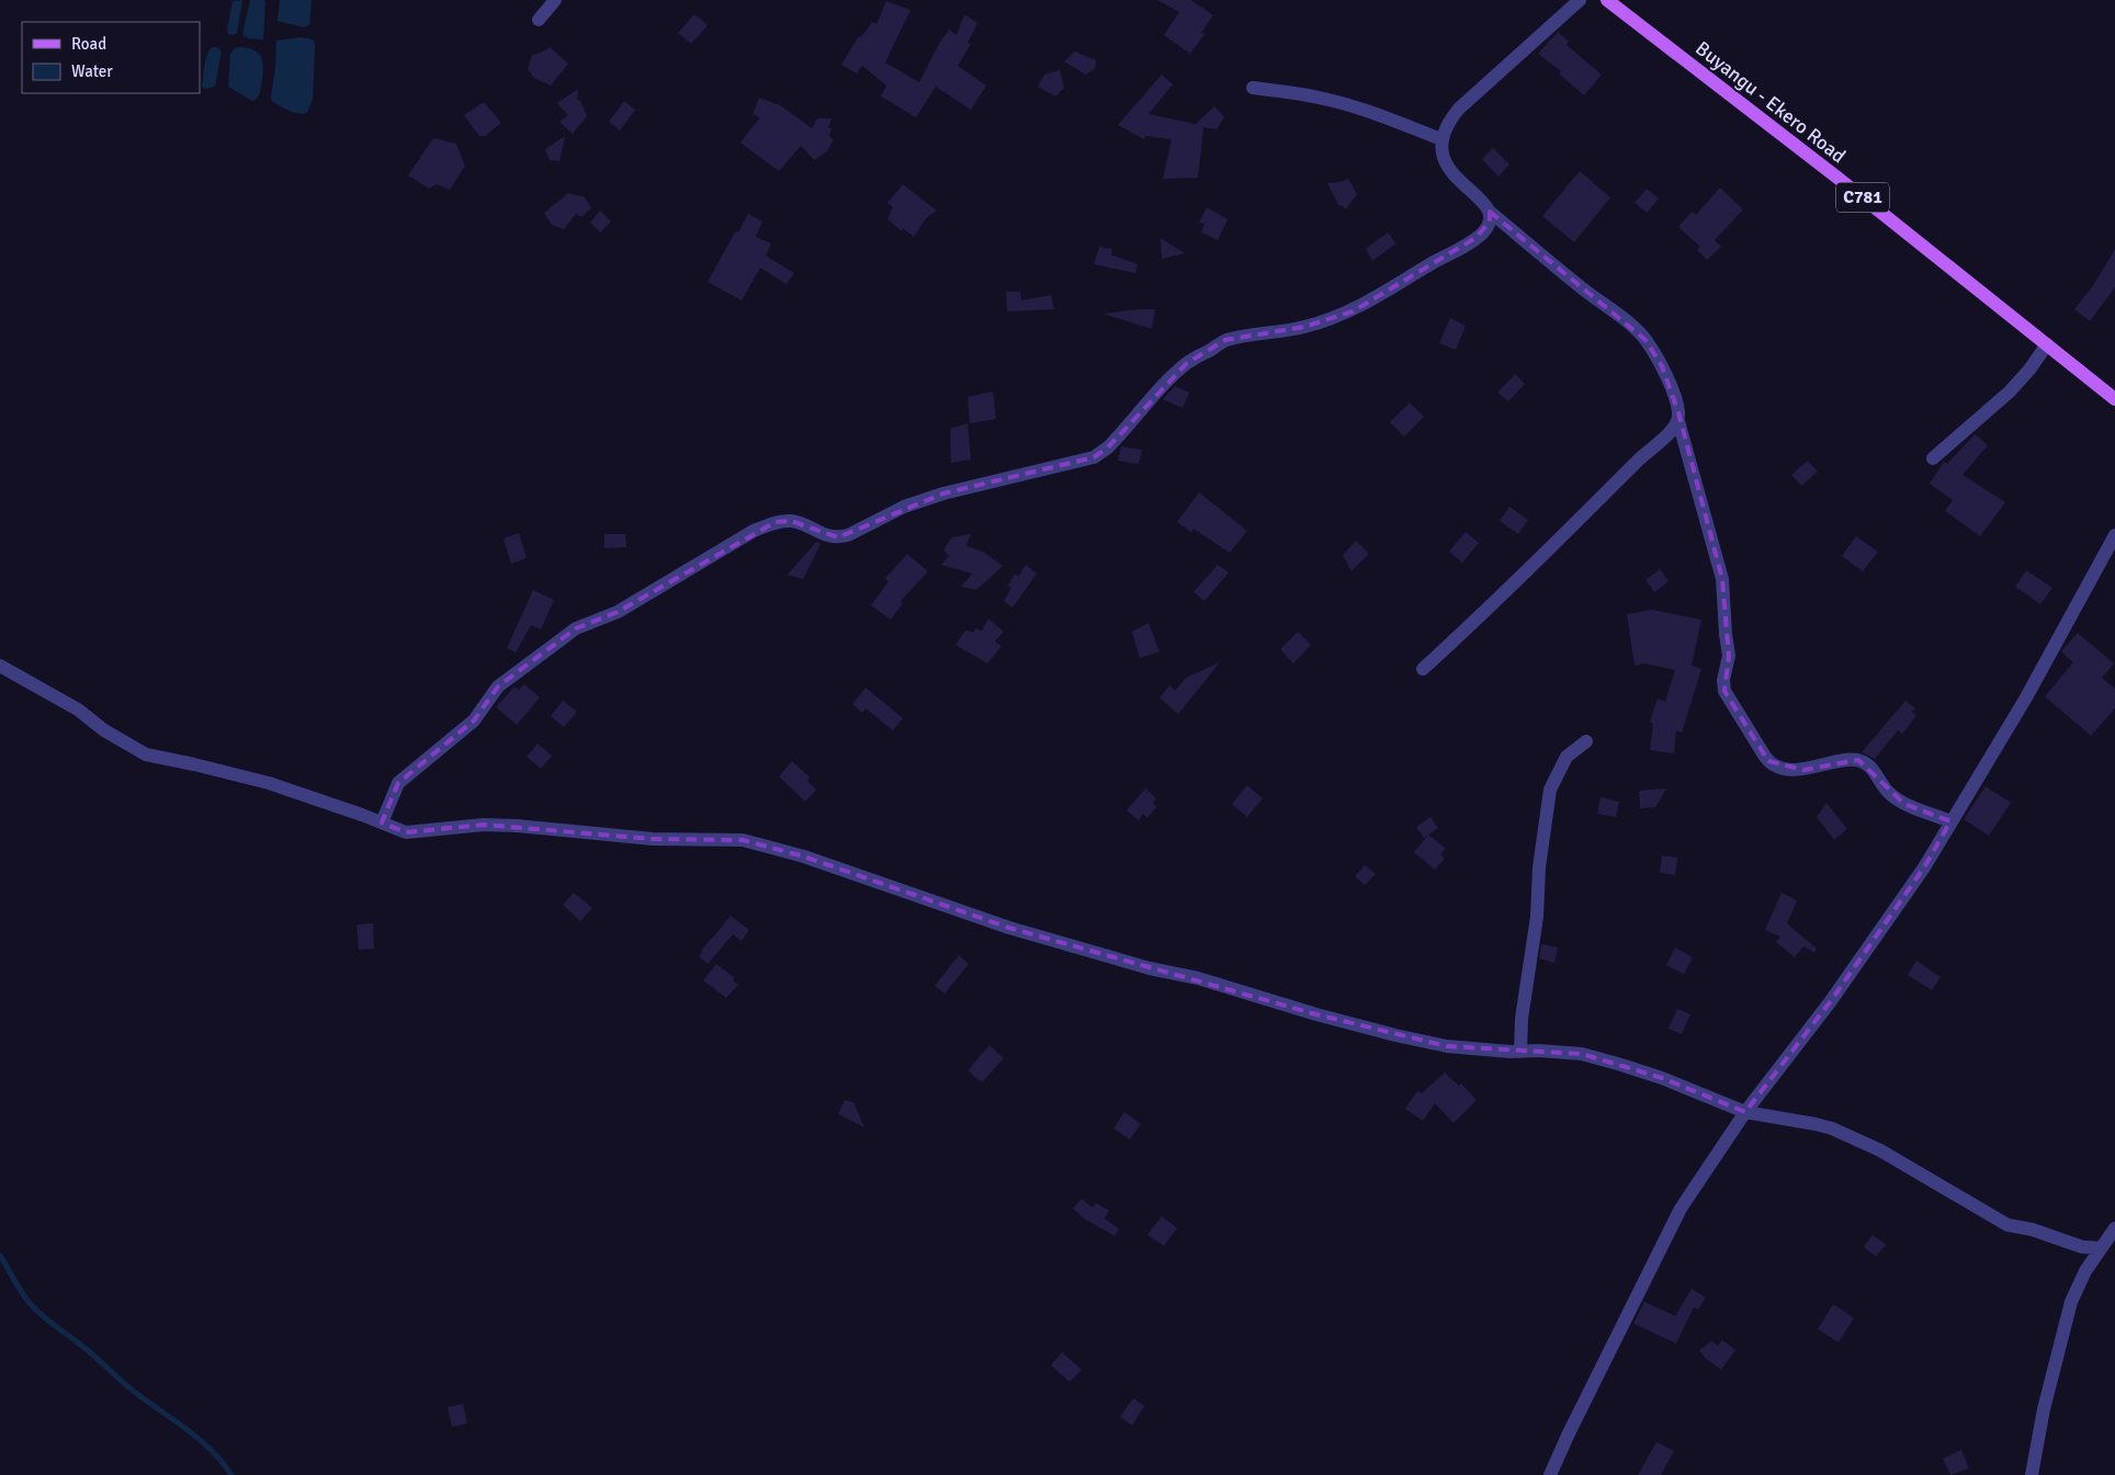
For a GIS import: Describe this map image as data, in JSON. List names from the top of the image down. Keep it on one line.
{"streets":{"main road":["Buyangu - Ekero Road","C781"]},"legend":["Road","Water"]}
